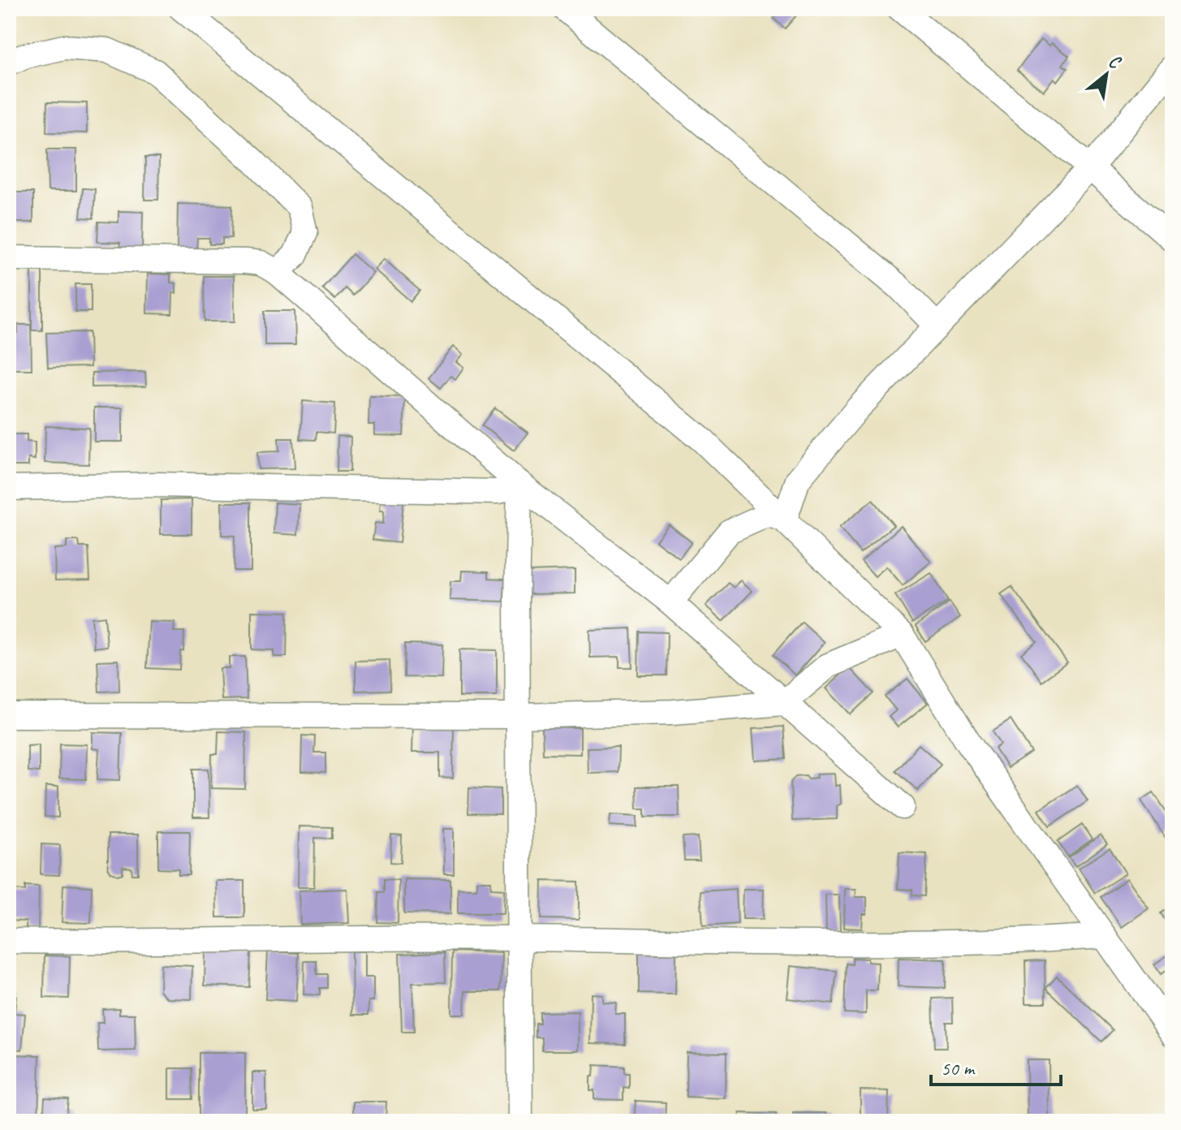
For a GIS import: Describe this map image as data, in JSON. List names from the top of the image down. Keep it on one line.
{"scale_bar":"50 m","north":"top right"}
